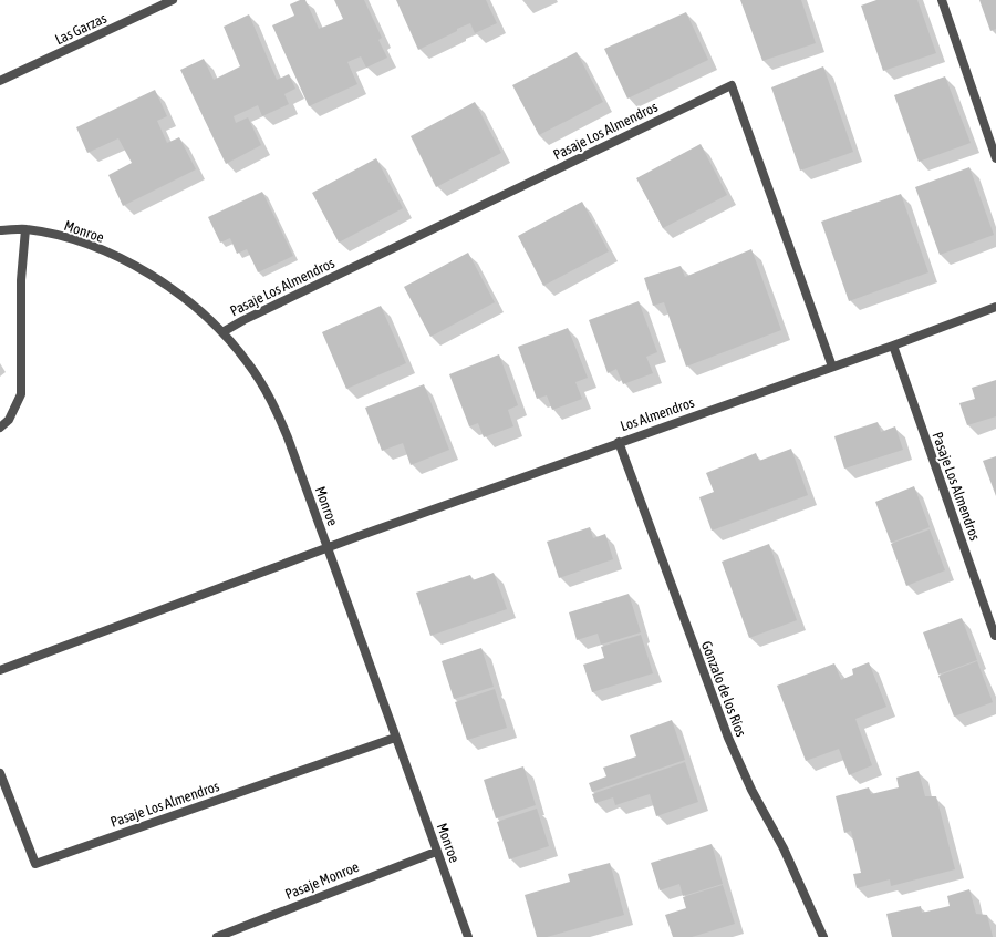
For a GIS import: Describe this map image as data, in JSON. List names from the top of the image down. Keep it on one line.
{"streets":{"street":["Las Garzas","Pasaje Los Almendros","Monroe","Los Almendros","Gonzalo de los Ríos","Pasaje Monroe"]},"crossings":[["Pasaje Los Almendros","Monroe"],["Pasaje Los Almendros","Los Almendros"],["Monroe","Los Almendros"],["Monroe","Pasaje Monroe"],["Los Almendros","Gonzalo de los Ríos"]]}
